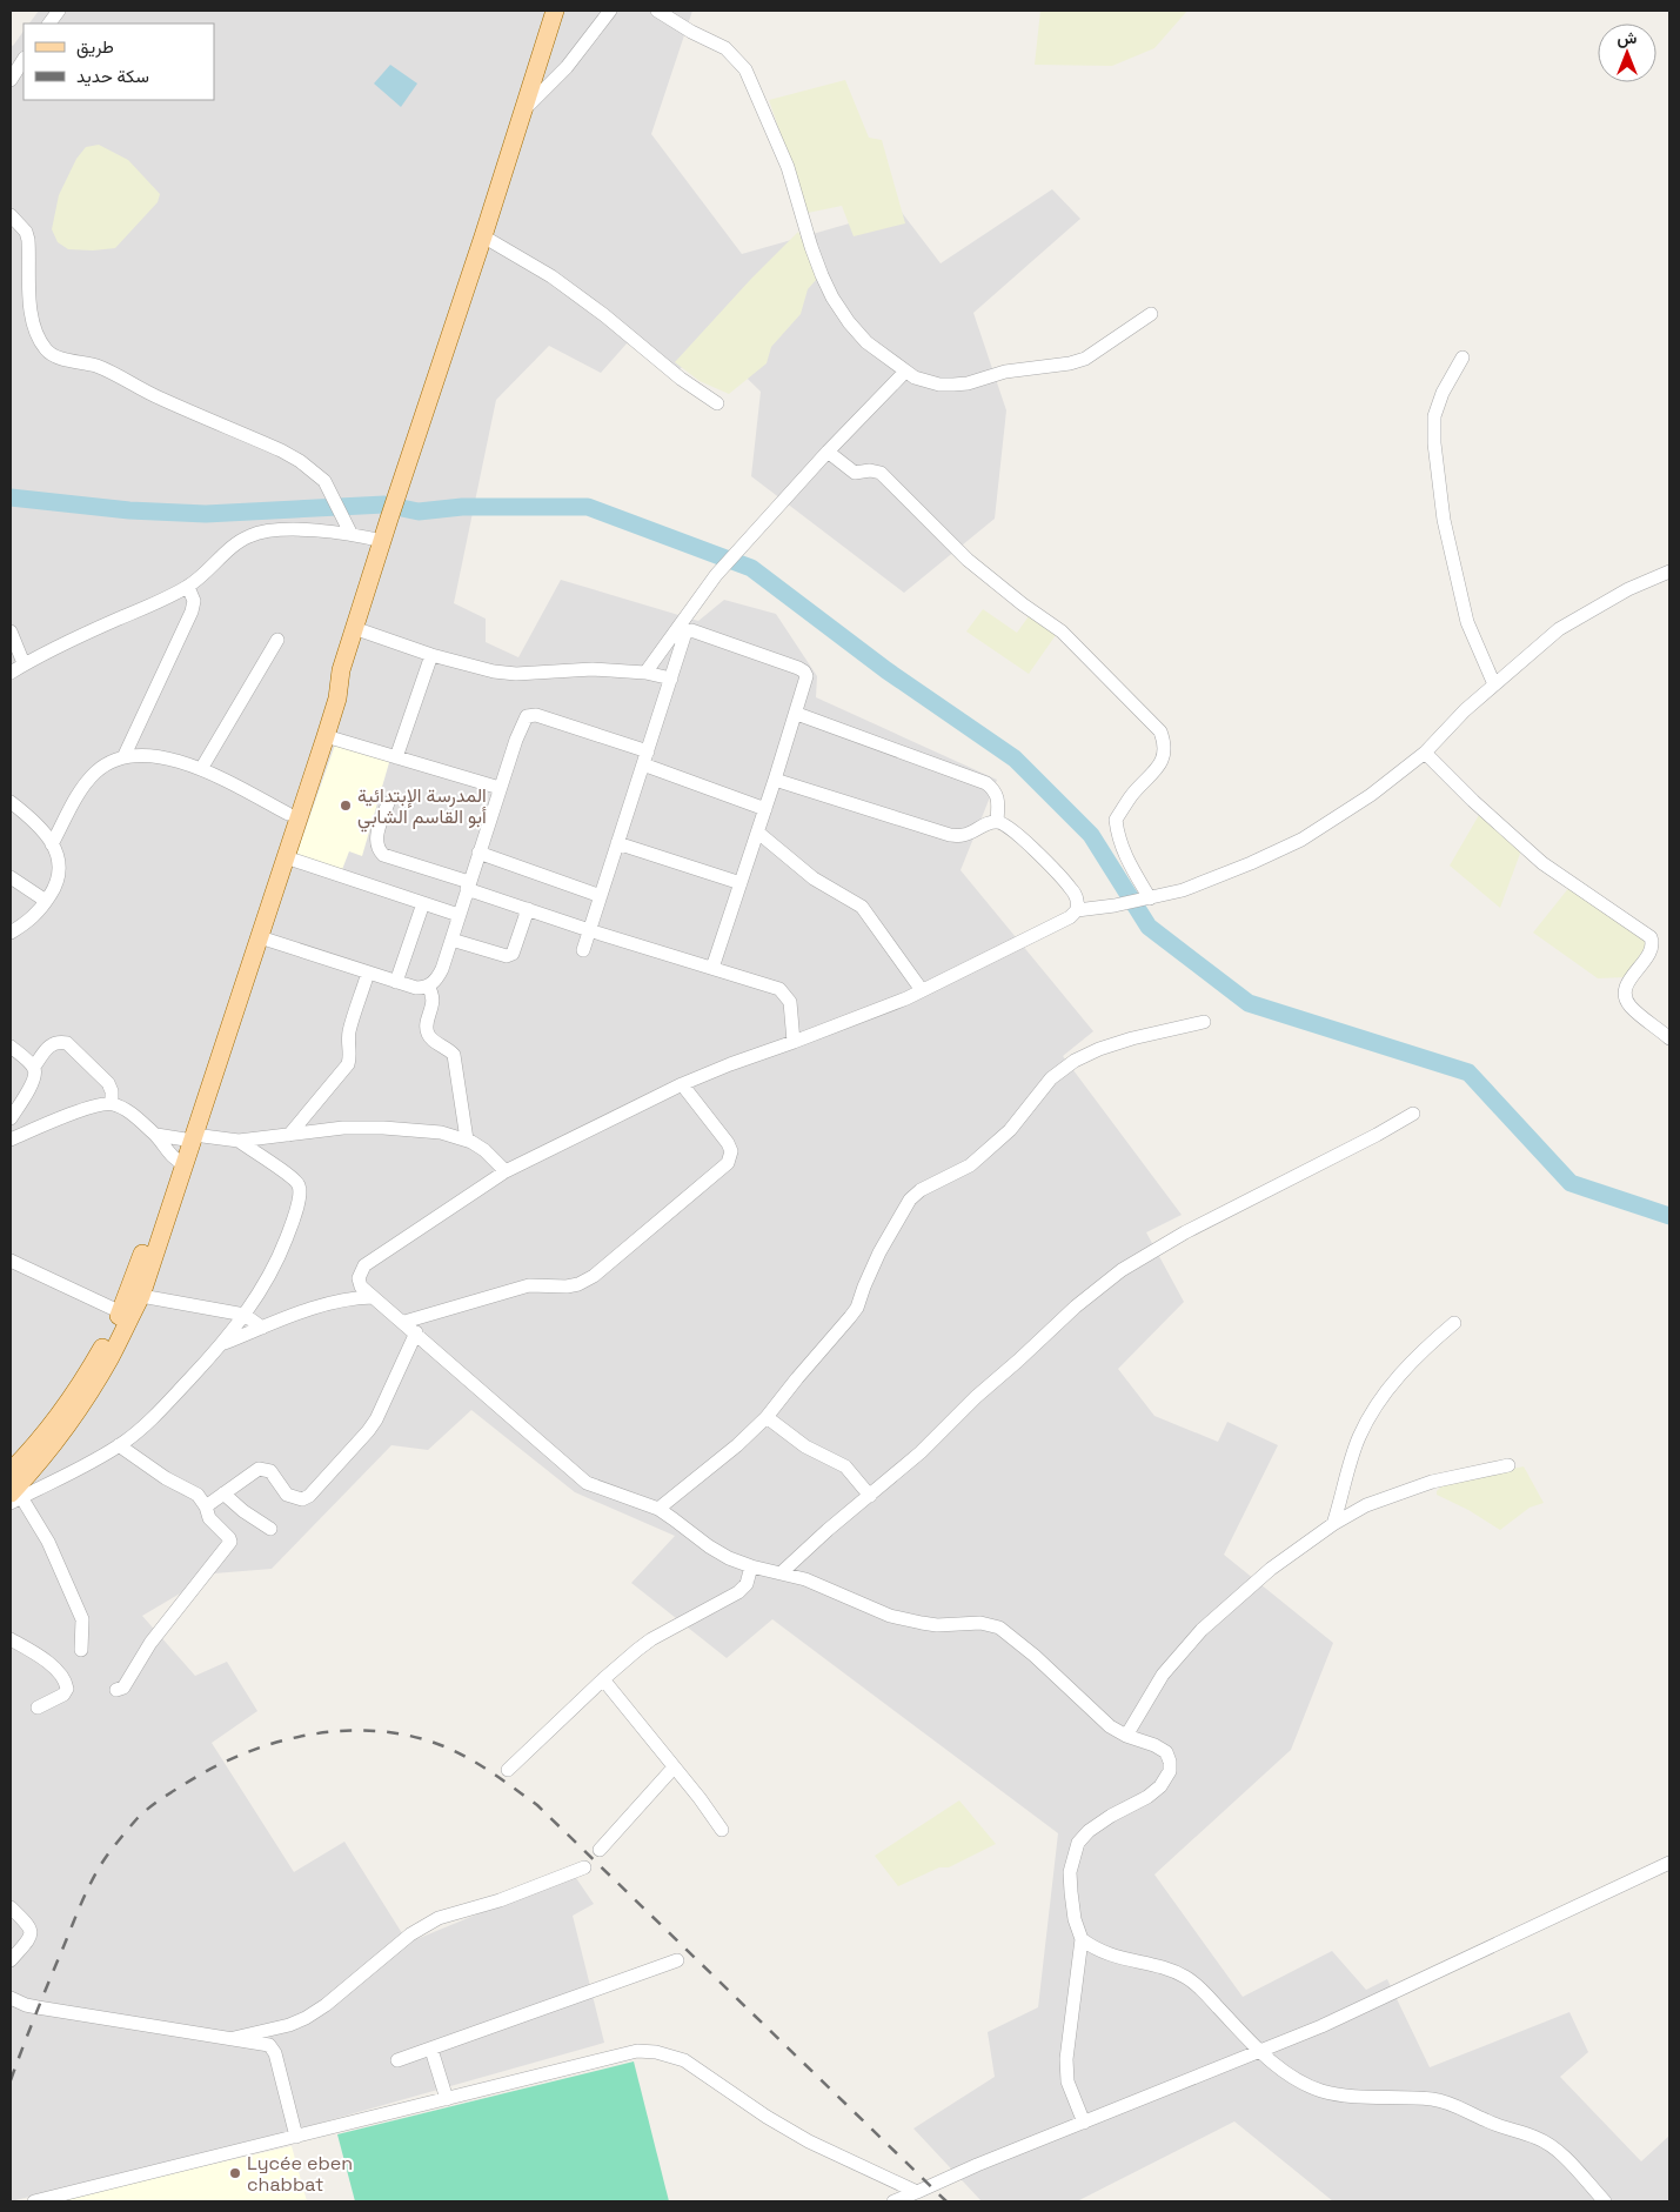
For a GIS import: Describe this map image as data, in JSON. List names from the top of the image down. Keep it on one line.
{"places":["المدرسة الإبتدائية أبو القاسم الشابي","Lycée eben chabbat"],"legend":["طريق","سكة حديد"],"north":"top"}
